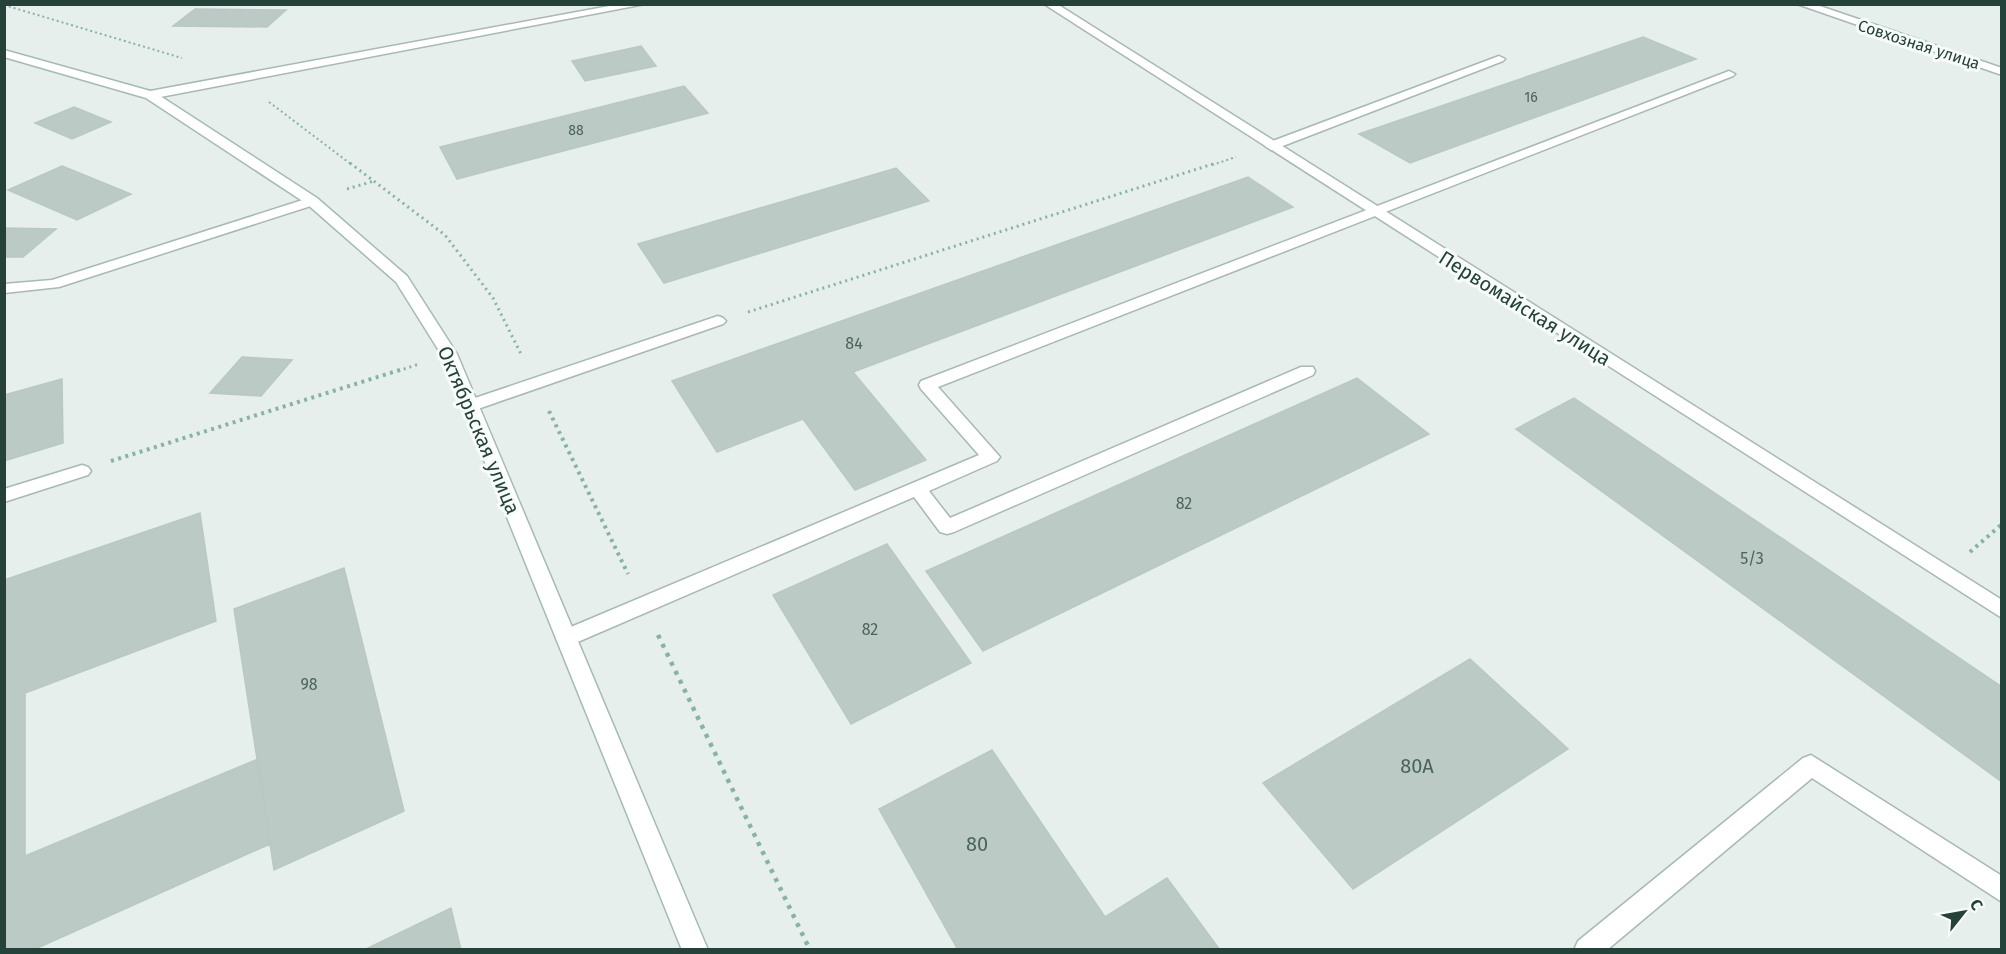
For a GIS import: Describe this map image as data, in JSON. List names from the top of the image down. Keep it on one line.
{"streets":{"street":["Совхозная улица","Первомайская улица","Октябрьская улица"]},"house_numbers":["16","88","84","82","5/3","82","98","80А","80"],"north":"top right"}
